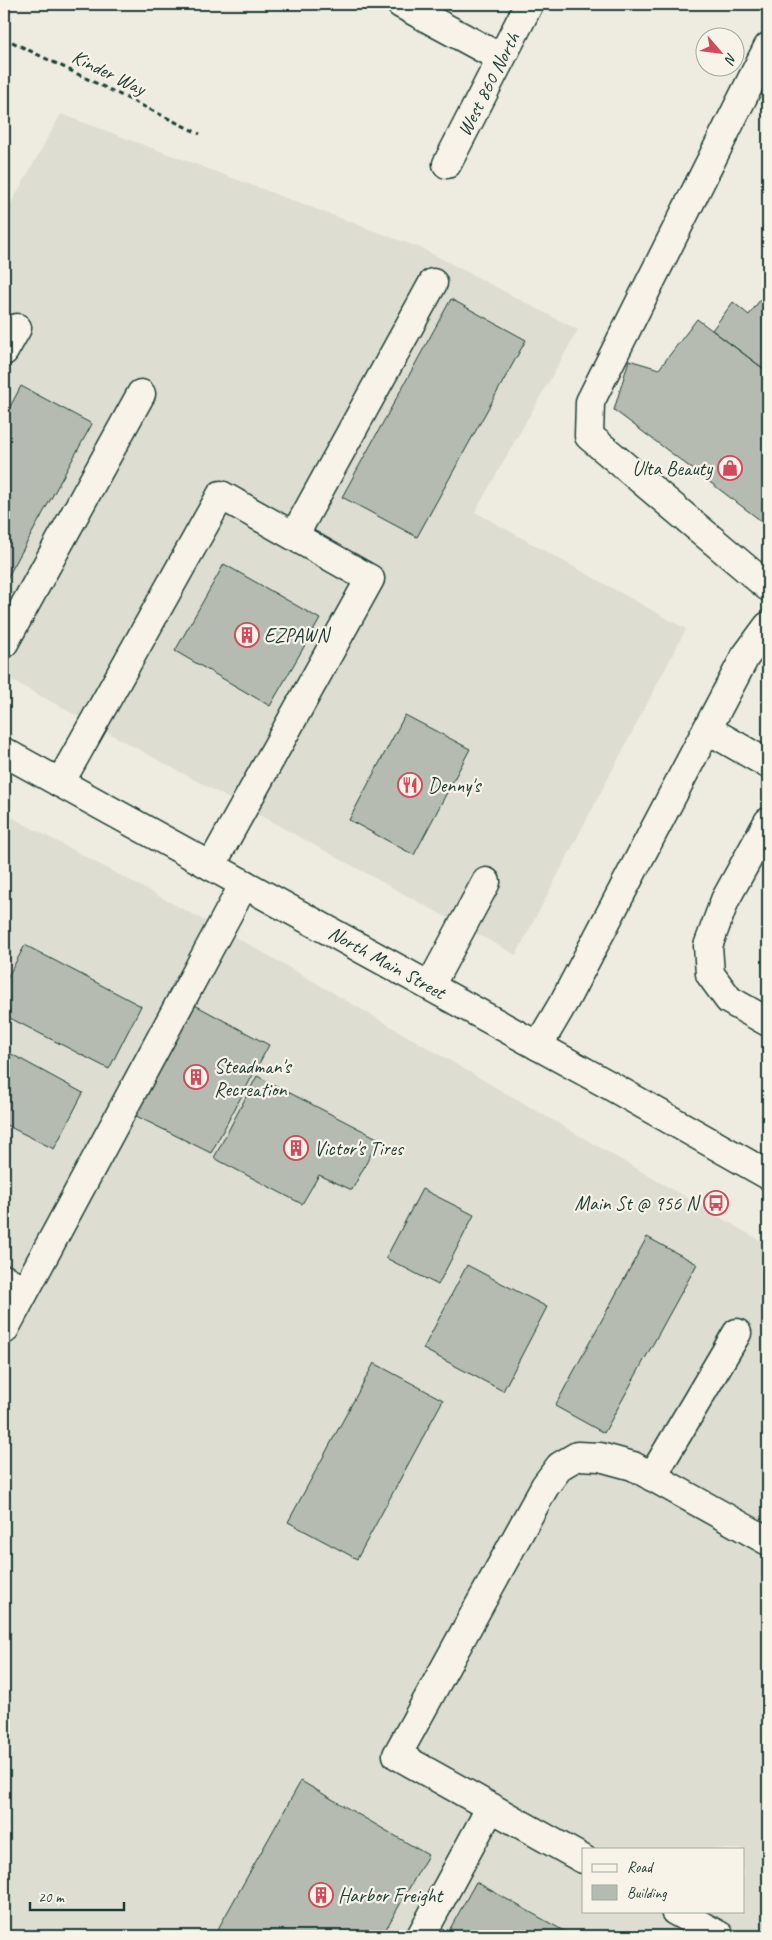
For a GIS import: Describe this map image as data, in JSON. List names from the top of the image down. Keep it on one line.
{"streets":{"main road":["West 860 North","North Main Street"],"path":["Kinder Way"]},"places":{"shop":["Ulta Beauty"],"building":["EZPAWN","Steadman's Recreation","Victor's Tires","Harbor Freight"],"restaurant":["Denny's"],"bus stop":["Main St @ 956 N"]},"legend":["Road","Building"],"scale_bar":"20 m","north":"bottom right"}
